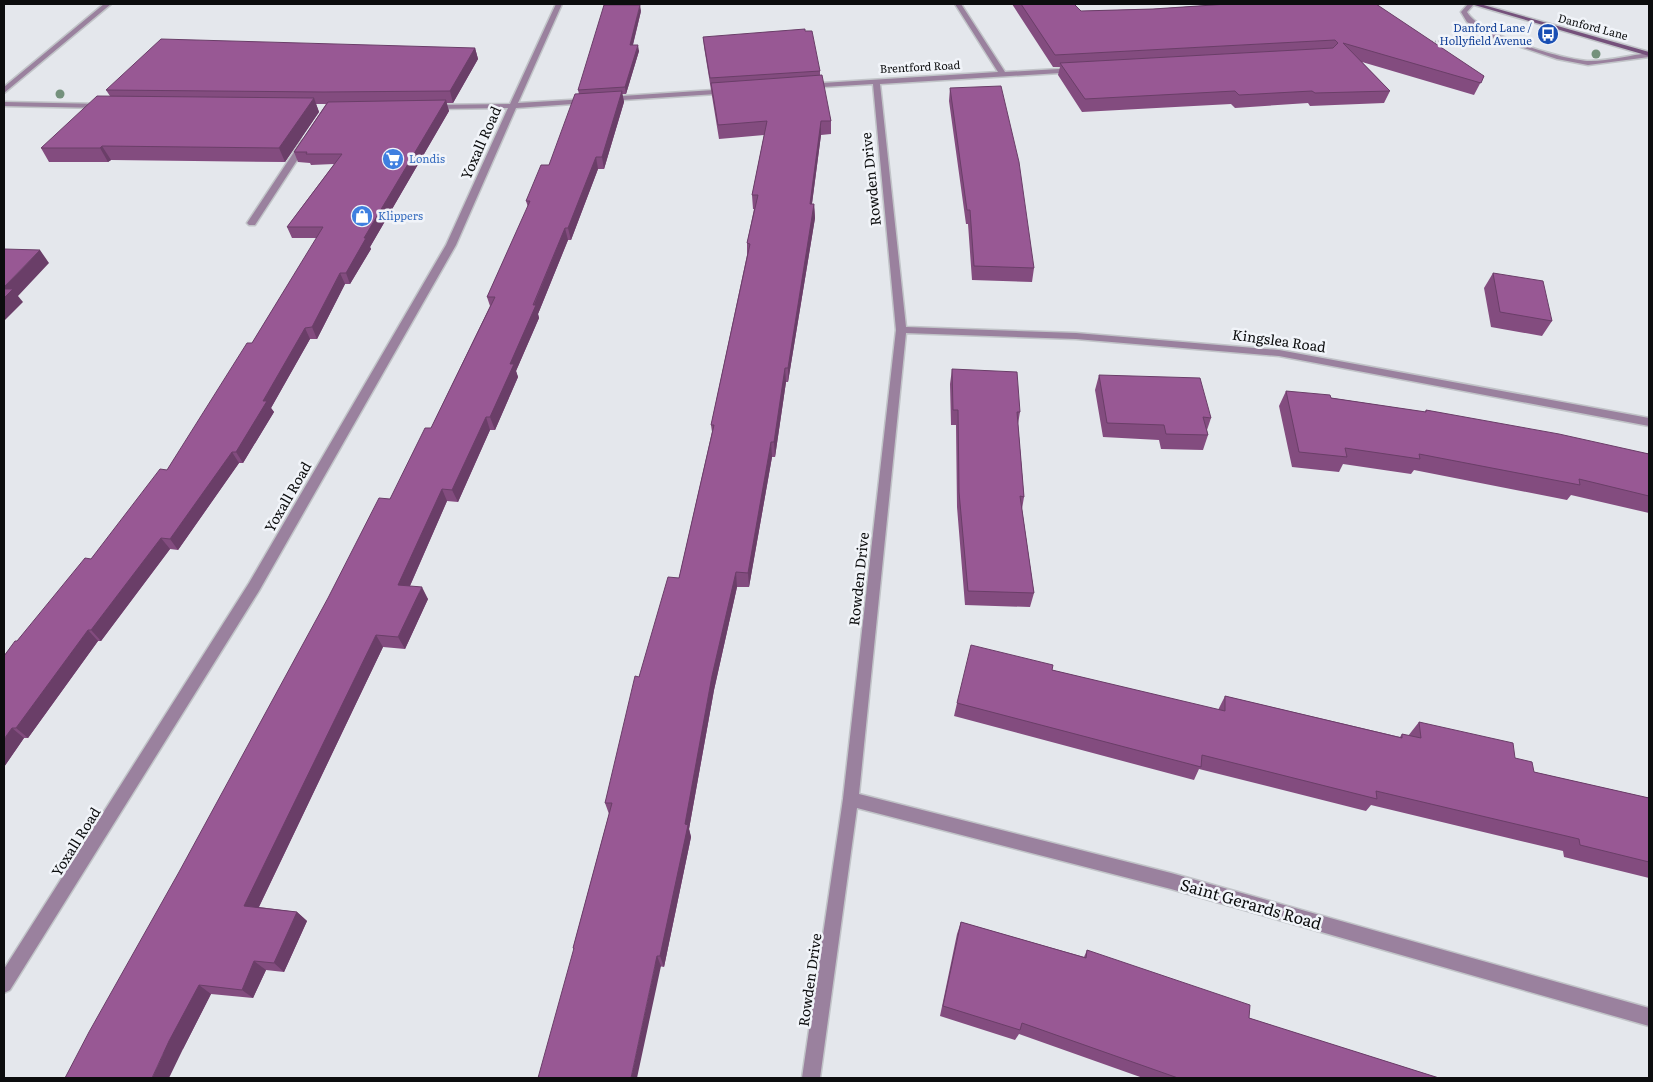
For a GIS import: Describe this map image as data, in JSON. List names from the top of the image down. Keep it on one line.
{"streets":{"street":["Danford Lane","Brentford Road","Yoxall Road","Rowden Drive","Kingslea Road","Saint Gerards Road"]},"crossings":[["Brentford Road","Rowden Drive"],["Rowden Drive","Kingslea Road"],["Rowden Drive","Saint Gerards Road"]],"places":{"bus stop":["Danford Lane / Hollyfield Avenue"],"supermarket":["Londis"],"shop":["Klippers"]}}
